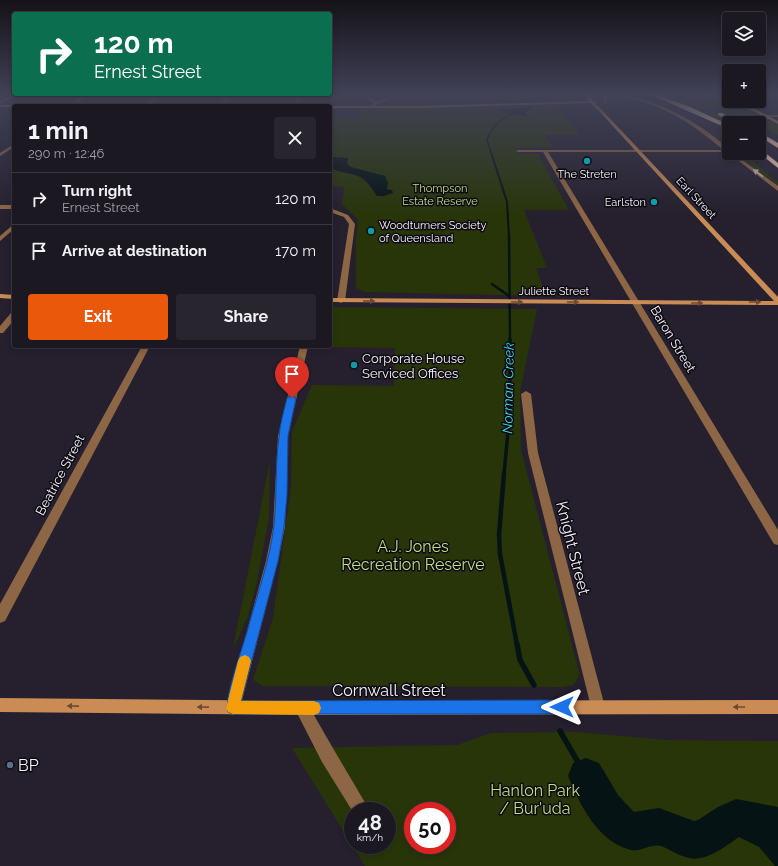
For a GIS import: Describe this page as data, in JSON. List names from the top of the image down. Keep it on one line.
{"streets":{"main road":["Earl Street","Juliette Street","Cornwall Street"],"street":["Baron Street","Beatrice Street","Knight Street"]},"crossings":[["Earl Street","Juliette Street"],["Juliette Street","Baron Street"],["Knight Street","Cornwall Street"]],"one_way":["Juliette Street","Cornwall Street"],"water":["Norman Creek"],"parks":["Thompson Estate Reserve","A.J. Jones Recreation Reserve","Hanlon Park / Bur'uda"],"places":["The Streten","Earlston","Woodturners Society of Queensland","Corporate House Serviced Offices","BP"],"page":{"map_buttons":["+","−"],"turn":["120 m","Ernest Street"],"heading":["1 min","290 m · 12:46"],"list":[{"name":"Turn right","note":"Ernest Street","value":"120 m"},{"name":"Arrive at destination","value":"170 m"}],"buttons":["Exit","Share"],"speed":"48 km/h","limit":"50"}}
